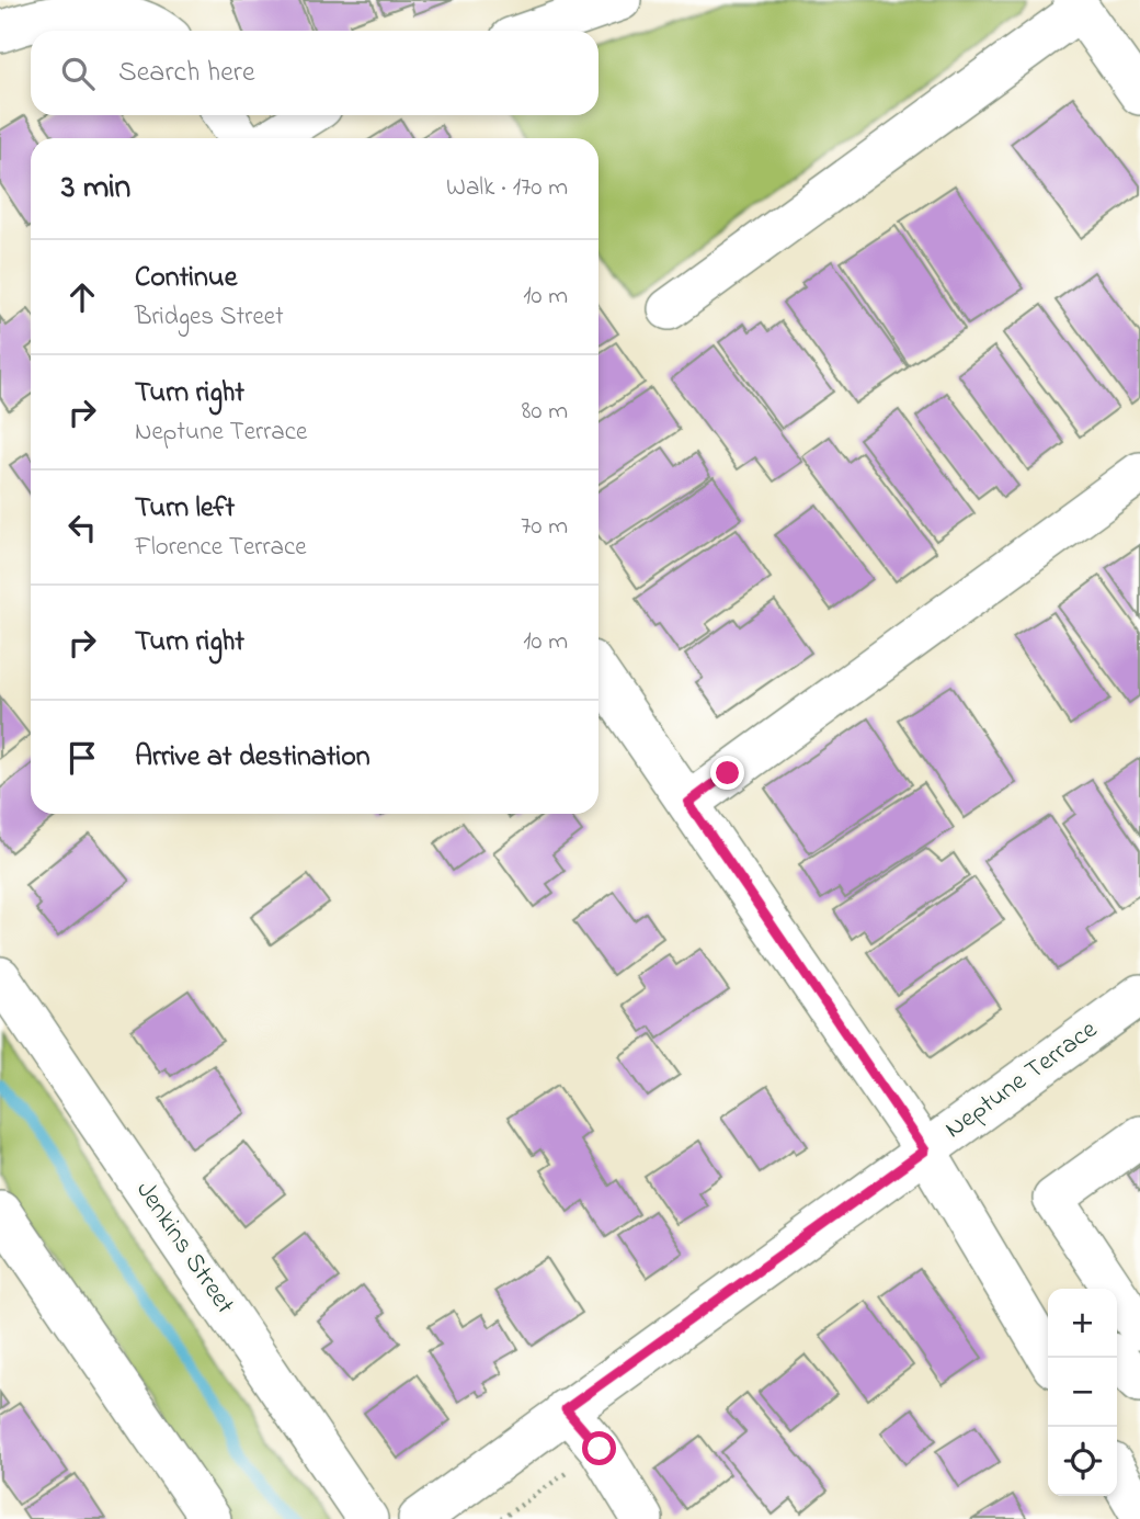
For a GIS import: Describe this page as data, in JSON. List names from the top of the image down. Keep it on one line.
{"streets":{"street":["Neptune Terrace","Jenkins Street"]},"page":{"search":"Search here","heading":["3 min","Walk · 170 m"],"list":[["Continue","Bridges Street","10 m"],["Turn right","Neptune Terrace","80 m"],["Turn left","Florence Terrace","70 m"],["Turn right","10 m"],"Arrive at destination"],"map_buttons":["+","−"]}}
